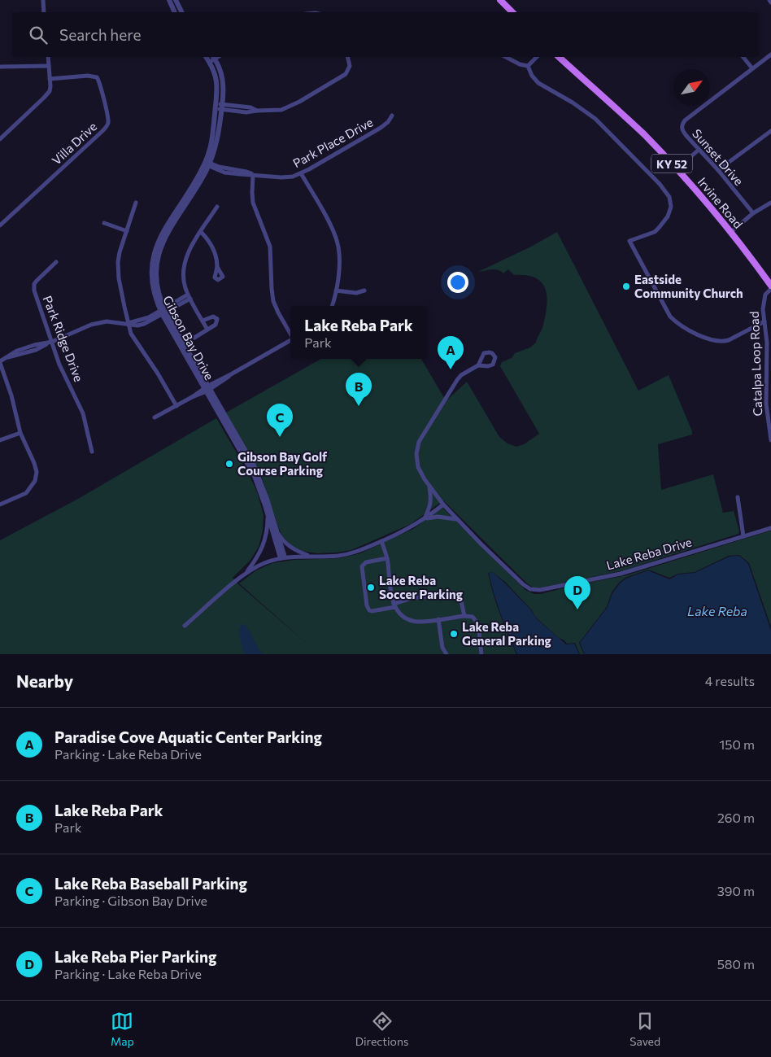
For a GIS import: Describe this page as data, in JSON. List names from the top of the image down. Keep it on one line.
{"streets":{"main road":["KY 52","Irvine Road"],"street":["Park Place Drive","Villa Drive","Sunset Drive","Gibson Bay Drive","Park Ridge Drive","Catalpa Loop Road","Lake Reba Drive"]},"crossings":[["Park Place Drive","Gibson Bay Drive"],["Irvine Road","Catalpa Loop Road"]],"water":["Lake Reba"],"places":["Eastside Community Church","Gibson Bay Golf Course Parking","Lake Reba Soccer Parking","Lake Reba General Parking"],"north":"top right","page":{"search":"Search here","popup":["Lake Reba Park","Park"],"pins":["A","B","C","D"],"heading":["Nearby","4 results"],"list":[{"mark":"A","name":"Paradise Cove Aquatic Center Parking","note":"Parking · Lake Reba Drive","value":"150 m"},{"mark":"B","name":"Lake Reba Park","note":"Park","value":"260 m"},{"mark":"C","name":"Lake Reba Baseball Parking","note":"Parking · Gibson Bay Drive","value":"390 m"},{"mark":"D","name":"Lake Reba Pier Parking","note":"Parking · Lake Reba Drive","value":"580 m"}],"nav":["Map","Directions","Saved"]}}
